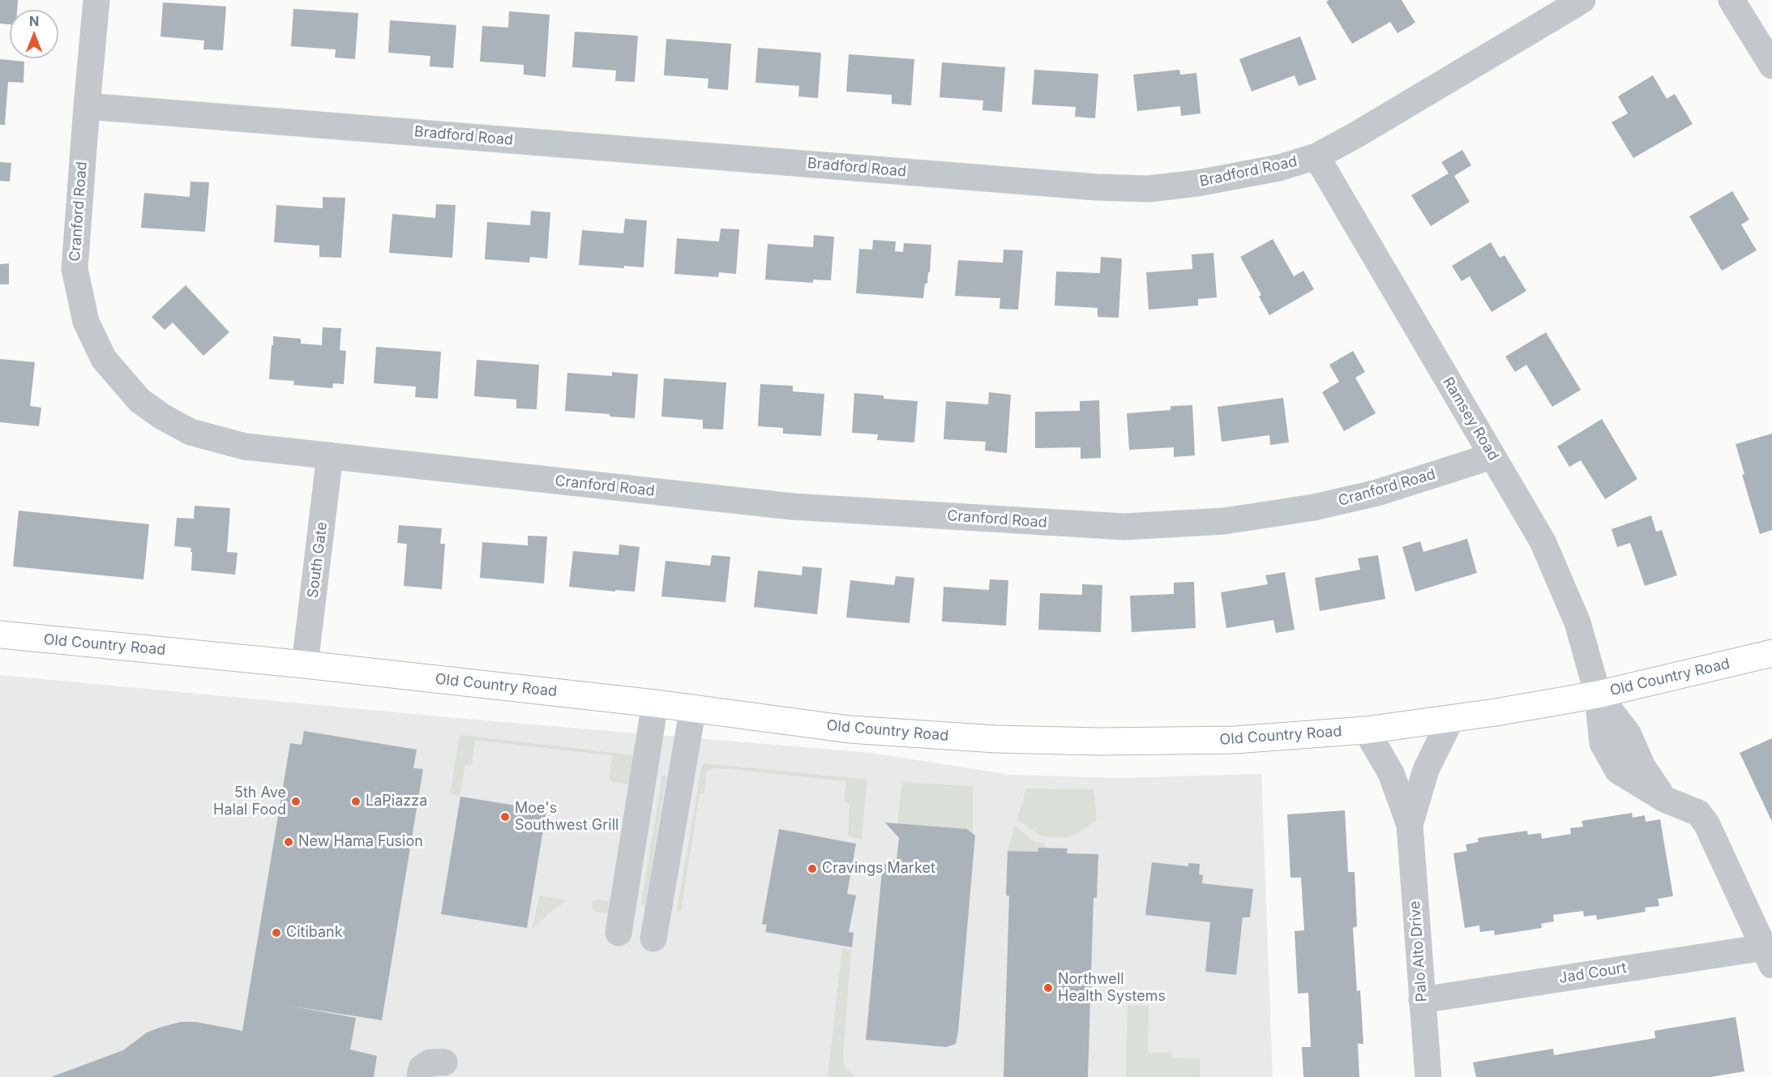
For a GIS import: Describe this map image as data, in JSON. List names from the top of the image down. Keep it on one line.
{"streets":{"main road":["Old Country Road"],"street":["Bradford Road","Cranford Road","Ramsey Road","South Gate","Palo Alto Drive","Jad Court"]},"crossings":[["Bradford Road","Cranford Road"],["Bradford Road","Ramsey Road"],["Cranford Road","Ramsey Road"],["Cranford Road","South Gate"],["Ramsey Road","Old Country Road"],["Ramsey Road","Jad Court"],["South Gate","Old Country Road"],["Old Country Road","Palo Alto Drive"],["Palo Alto Drive","Jad Court"]],"places":["5th Ave Halal Food","LaPiazza","Moe's Southwest Grill","New Hama Fusion","Cravings Market","Citibank","Northwell Health Systems"],"north":"top"}
